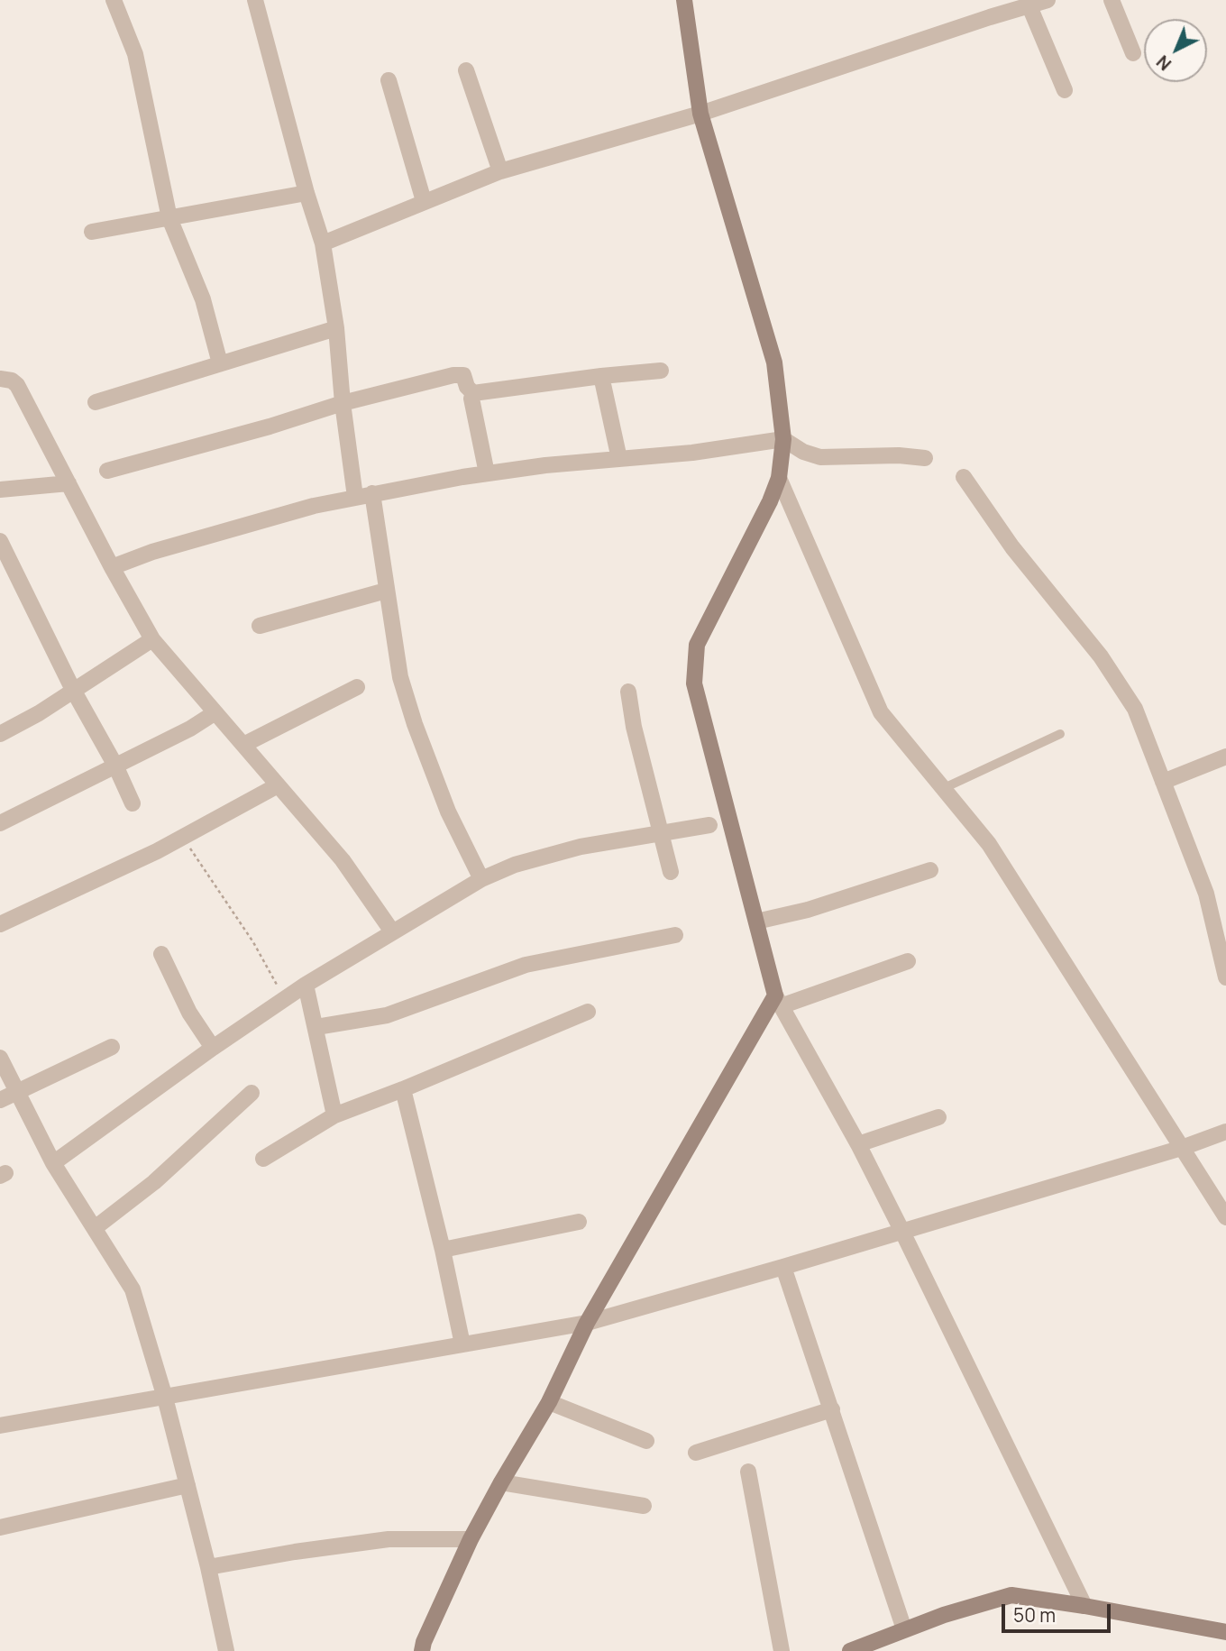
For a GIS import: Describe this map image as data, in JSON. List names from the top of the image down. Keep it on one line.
{"scale_bar":"50 m","north":"bottom left"}
